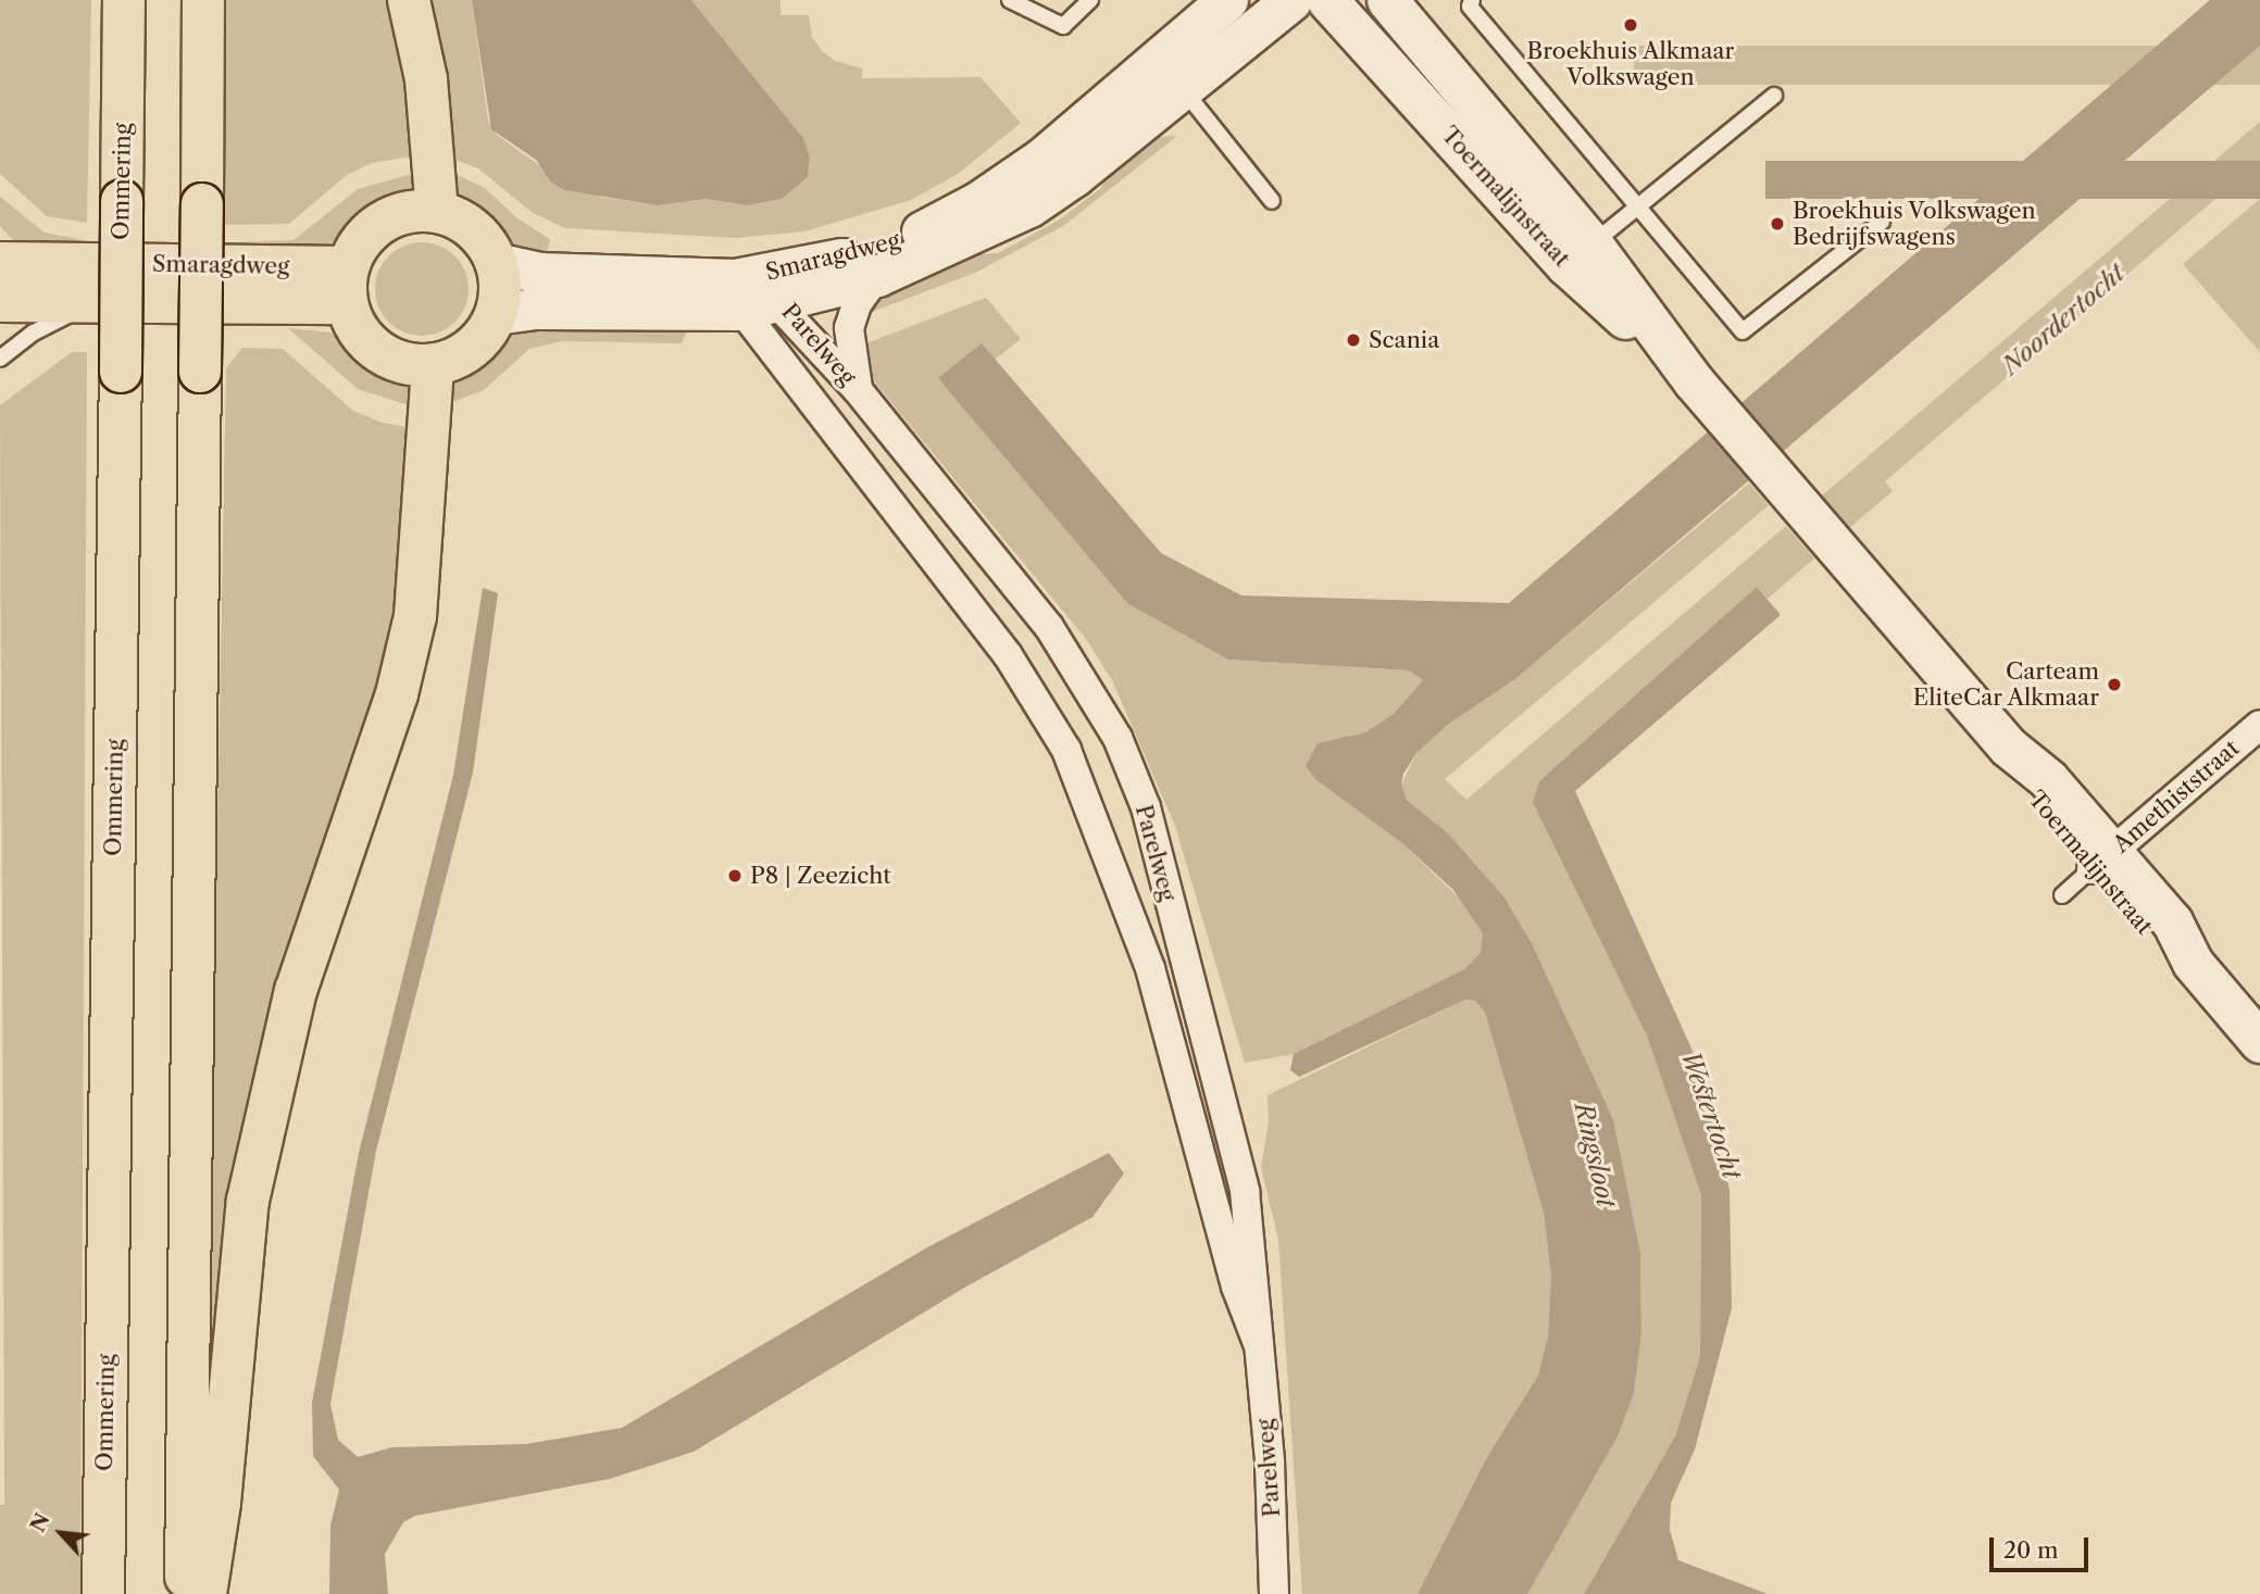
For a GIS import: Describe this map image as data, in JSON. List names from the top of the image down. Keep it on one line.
{"streets":{"highway":["Ommering","Smaragdweg"],"street":["Toermalijnstraat","Parelweg","Amethiststraat"]},"crossings":[["Toermalijnstraat","Amethiststraat"],["Smaragdweg","Parelweg"]],"water":["Noordertocht","Westertocht","Ringsloot"],"places":["Broekhuis Alkmaar Volkswagen","Broekhuis Volkswagen Bedrijfswagens","Scania","Carteam EliteCar Alkmaar","P8 | Zeezicht"],"scale_bar":"20 m","north":"top left"}
